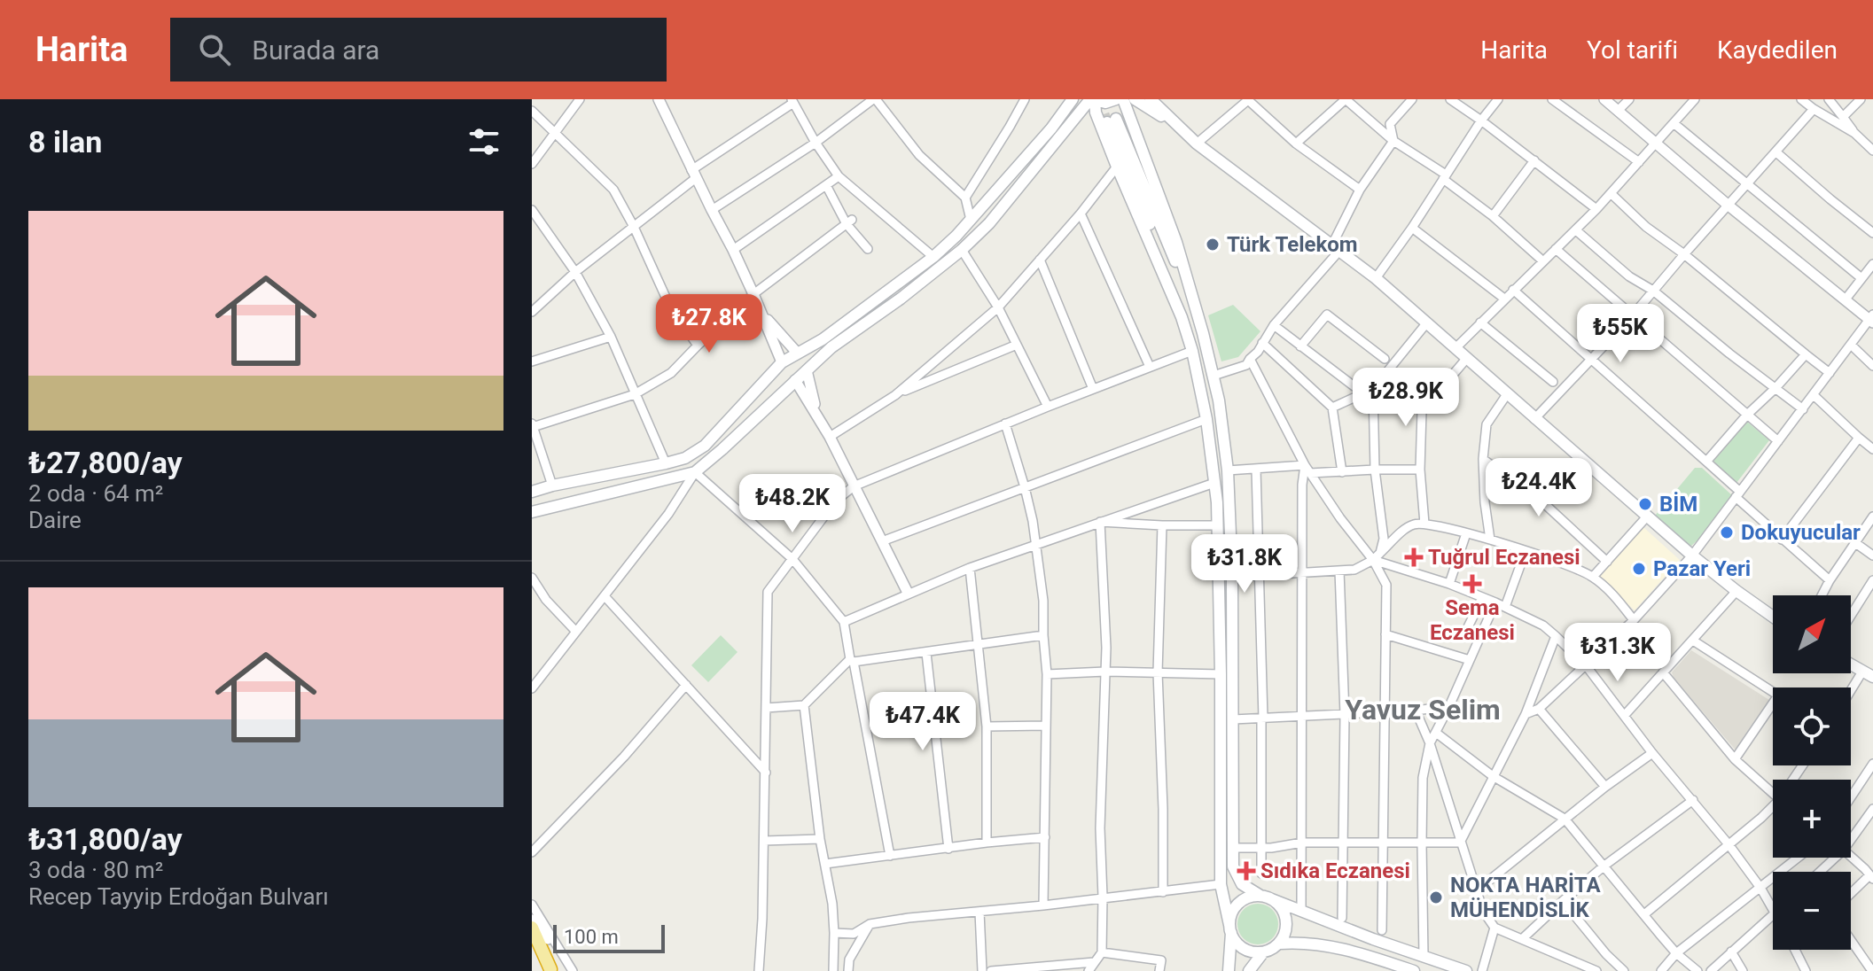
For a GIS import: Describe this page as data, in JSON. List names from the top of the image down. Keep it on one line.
{"districts":["Yavuz Selim"],"places":{"other":["Türk Telekom","BİM","Dokuyucular","Pazar Yeri","NOKTA HARİTA MÜHENDİSLİK"],"health":["Tuğrul Eczanesi","Sema Eczanesi","Sıdıka Eczanesi"]},"scale_bar":"100 m","north":"top right","page":{"header":"Harita","search":"Burada ara","nav":["Harita","Yol tarifi","Kaydedilen"],"heading":"8 ilan","list":[{"name":"₺27,800/ay","note":"2 oda · 64 m² · Daire"},{"name":"₺31,800/ay","note":"3 oda · 80 m² · Recep Tayyip Erdoğan Bulvarı"}],"price":["₺27.8K","₺55K","₺28.9K","₺24.4K","₺48.2K","₺31.8K","₺31.3K","₺47.4K"],"map_buttons":["+","−"],"scale":"100 m"}}
